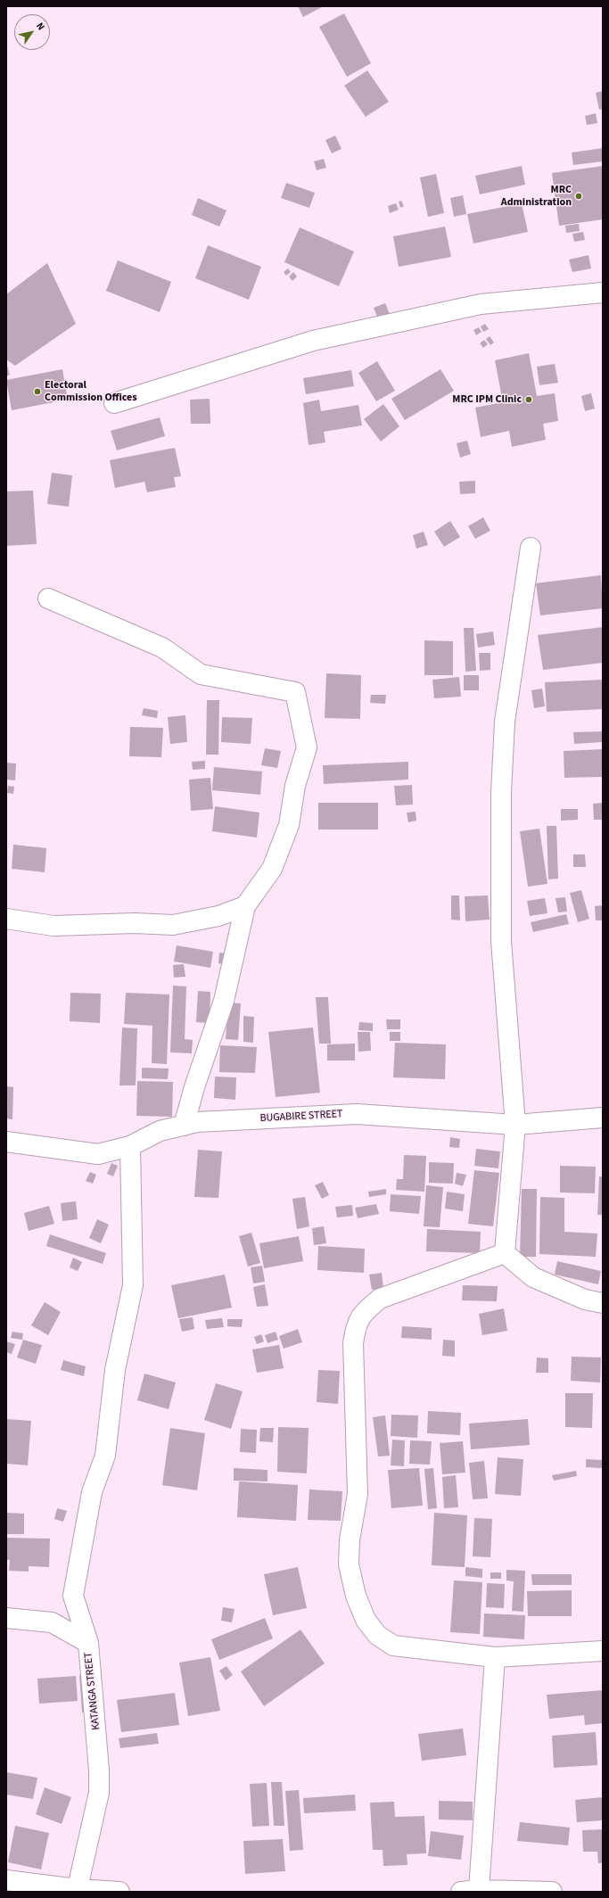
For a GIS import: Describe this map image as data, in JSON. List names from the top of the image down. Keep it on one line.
{"streets":{"street":["BUGABIRE STREET","KATANGA STREET"]},"crossings":[["BUGABIRE STREET","KATANGA STREET"]],"places":["MRC Administration","Electoral Commission Offices","MRC IPM Clinic"],"north":"top right"}
